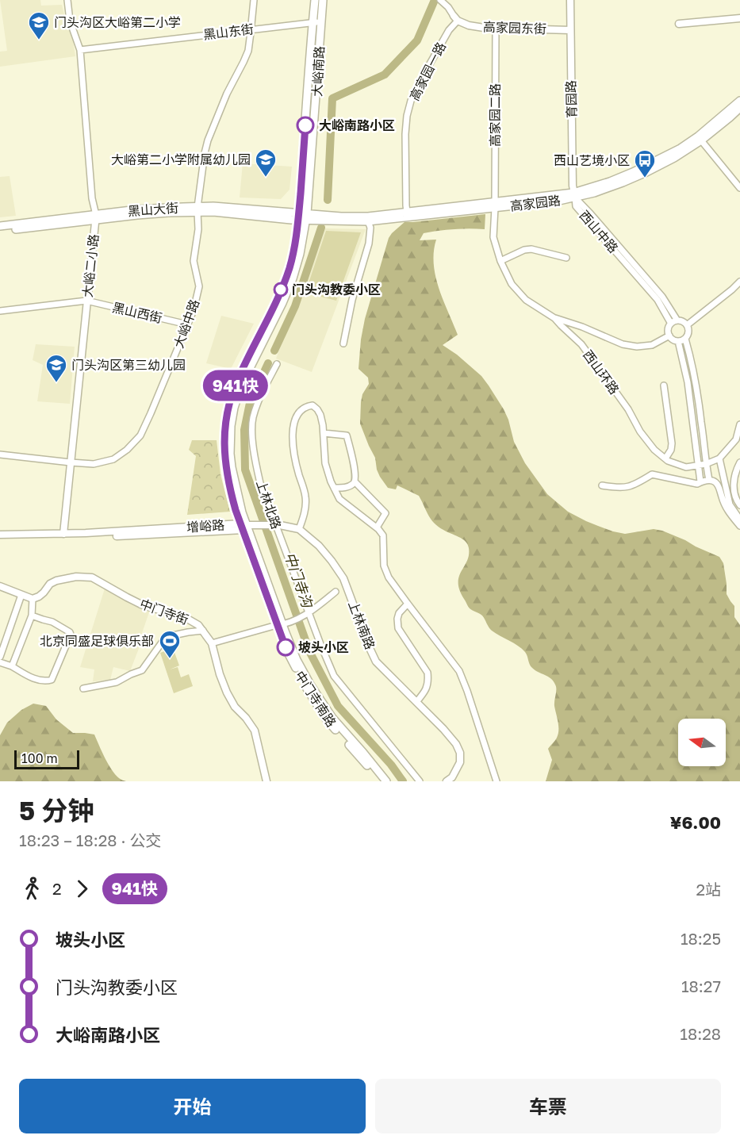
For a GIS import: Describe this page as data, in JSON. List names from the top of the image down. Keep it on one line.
{"streets":{"main road":["大峪南路","高家园路","黑山大街","中门寺南路"],"street":["高家园东街","黑山东街","高家园一路","育园路","高家园二路","西山中路","大峪二小路","黑山西街","大峪中路","西山环路","上林北路","增峪路","中门寺街","上林南路"]},"crossings":[["高家园东街","高家园一路"],["高家园东街","育园路"],["高家园东街","高家园二路"],["黑山东街","大峪南路"],["黑山东街","大峪二小路"],["黑山东街","大峪中路"],["大峪南路","高家园路"],["大峪南路","黑山大街"],["大峪南路","增峪路"],["大峪南路","中门寺南路"],["高家园一路","高家园路"],["育园路","高家园路"],["育园路","西山中路"],["高家园二路","高家园路"],["高家园二路","西山环路"],["高家园路","黑山大街"],["高家园路","西山中路"],["高家园路","西山环路"],["黑山大街","大峪二小路"],["黑山大街","大峪中路"],["大峪二小路","黑山西街"],["大峪二小路","大峪中路"],["大峪二小路","增峪路"],["黑山西街","大峪中路"],["增峪路","中门寺南路"]],"water":["中门寺沟"],"places":{"school or university":["门头沟区大峪第二小学","大峪第二小学附属幼儿园","门头沟区第三幼儿园"],"other":["大峪南路小区","门头沟教委小区","坡头小区"],"bus stop":["西山艺境小区"],"sports":["北京同盛足球俱乐部"]},"lines":["bus line 941快"],"scale_bar":"100 m","north":"left","page":{"on_map":"941快","scale":"100 m","heading":["5 分钟","18:23 – 18:28 · 公交","¥6.00"],"legs":["2","941快","2站"],"list":[{"name":"坡头小区","value":"18:25"},{"name":"门头沟教委小区","value":"18:27"},{"name":"大峪南路小区","value":"18:28"}],"buttons":["开始","车票"]}}
